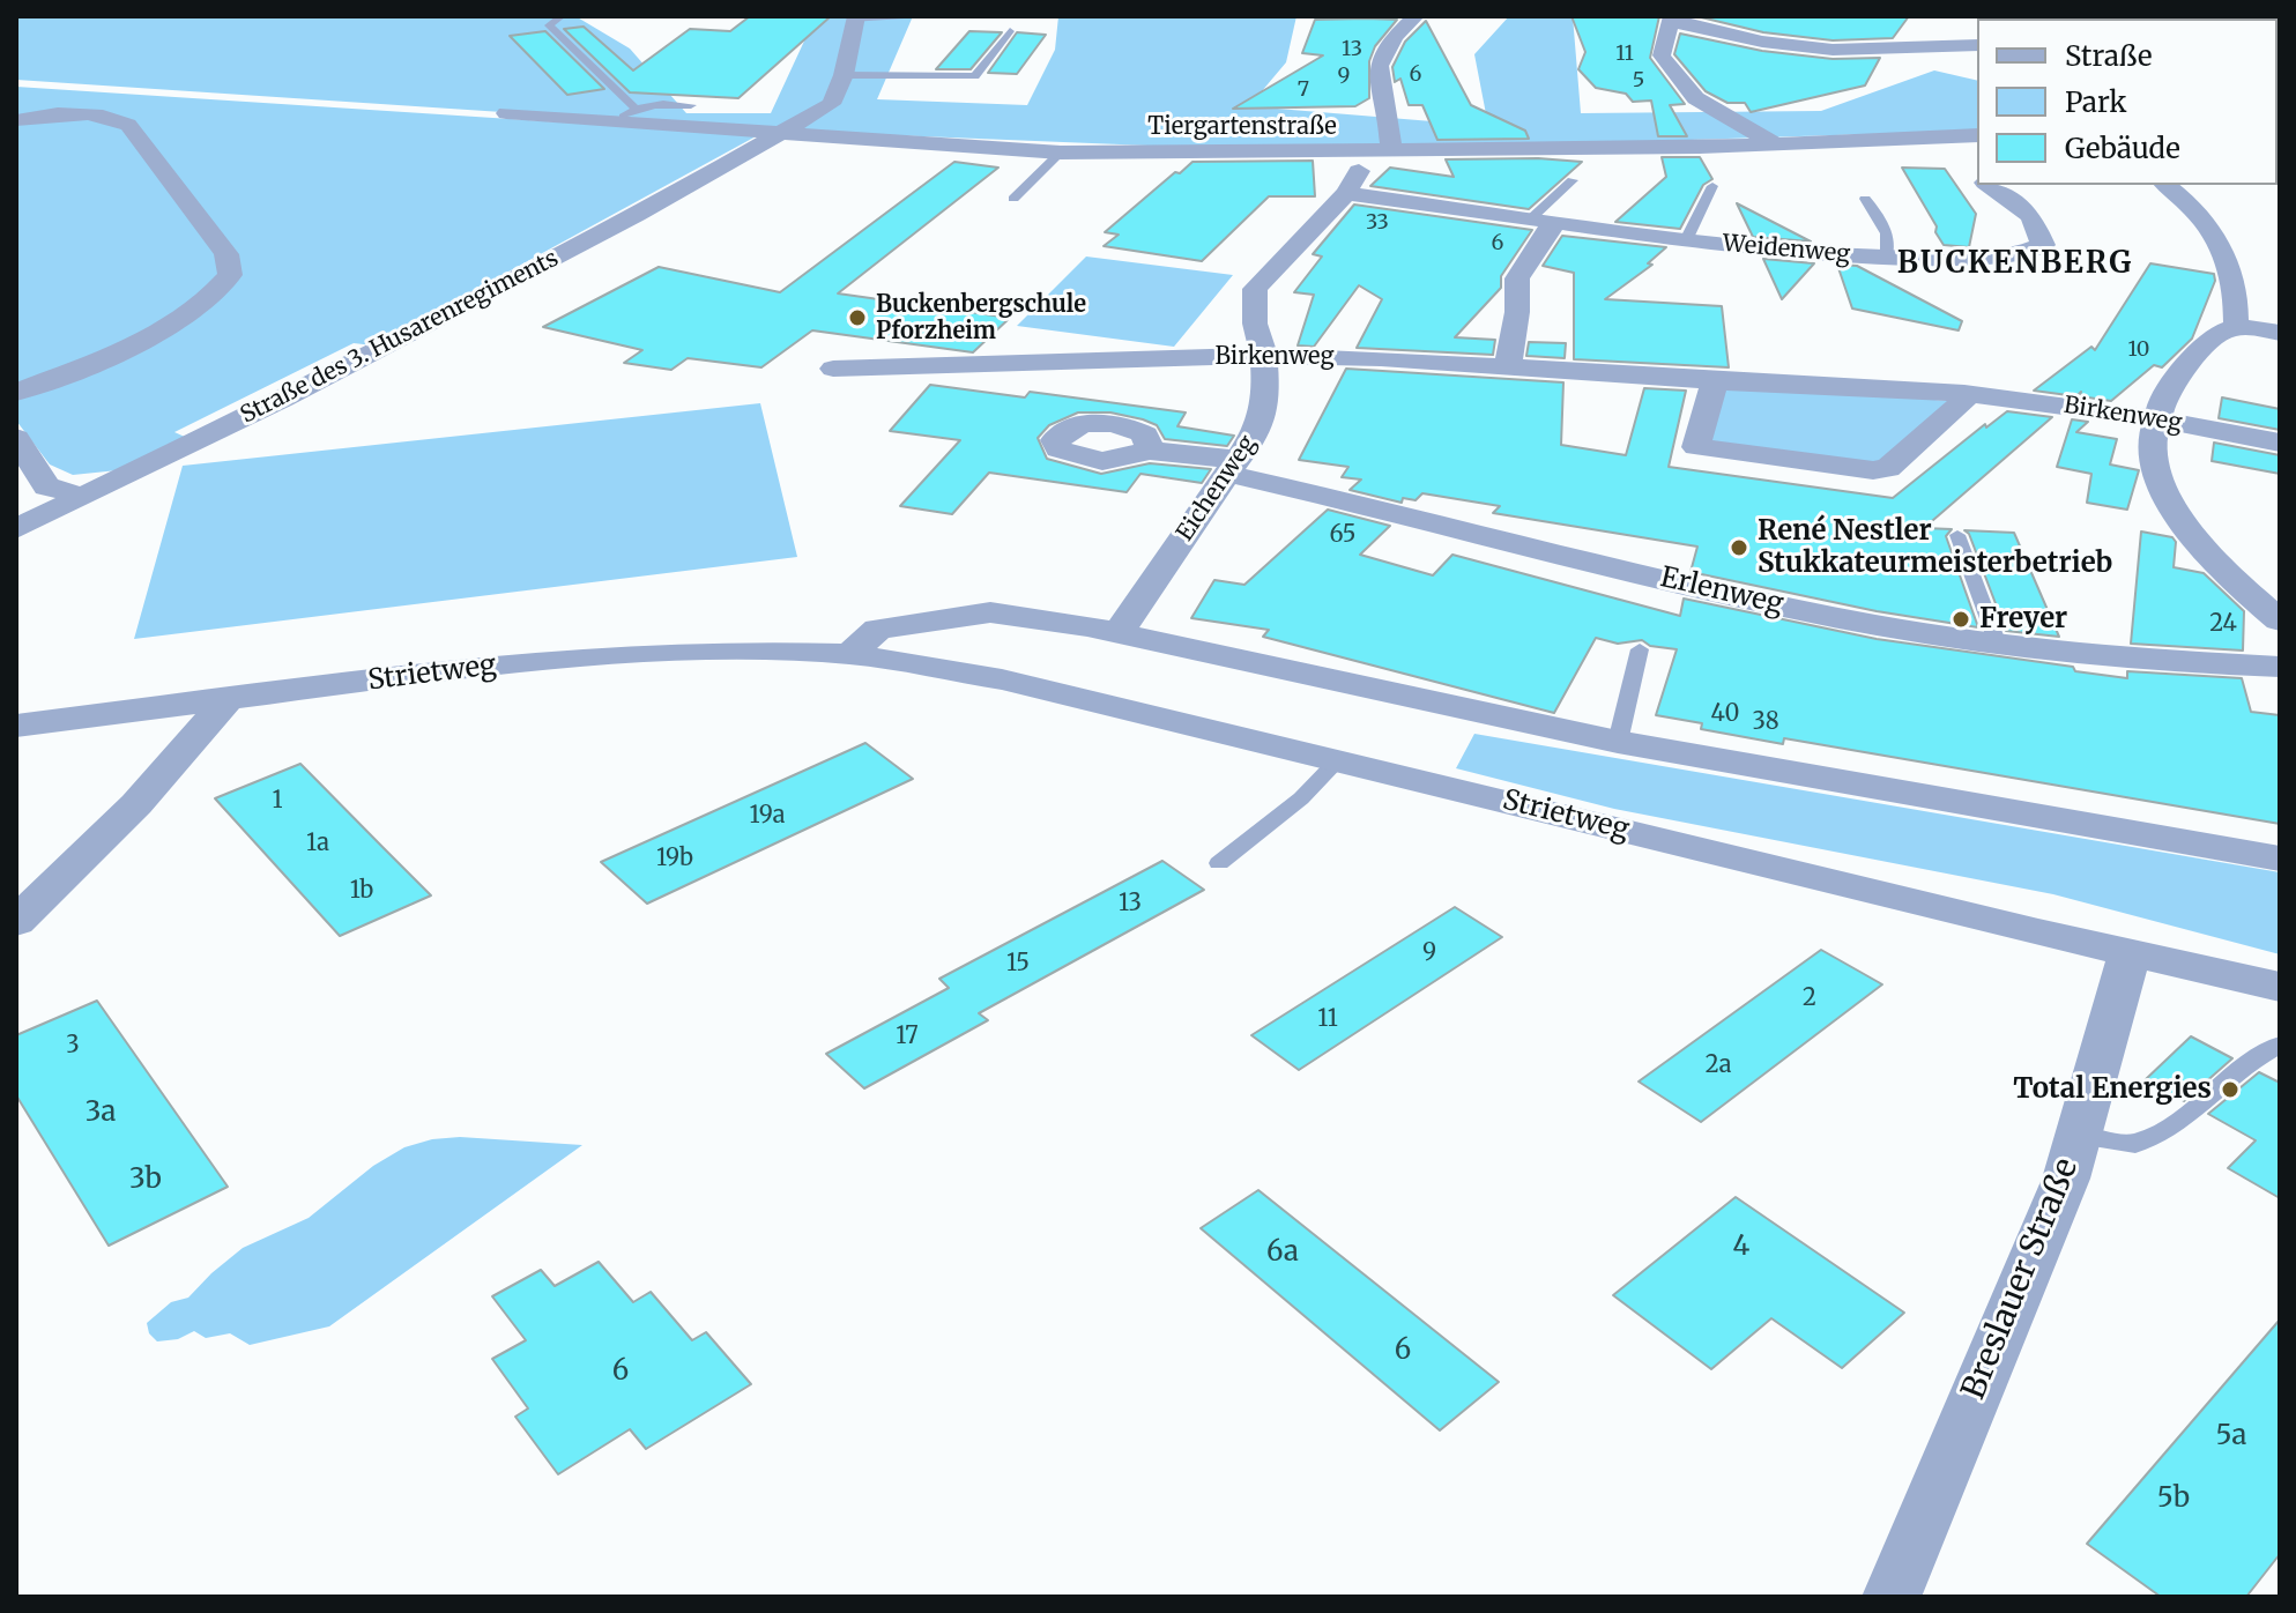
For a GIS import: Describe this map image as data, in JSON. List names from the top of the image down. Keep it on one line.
{"streets":{"street":["Tiergartenstraße","Weidenweg","Straße des 3. Husarenregiments","Birkenweg","Eichenweg","Erlenweg","Strietweg","Breslauer Straße"]},"crossings":[["Tiergartenstraße","Straße des 3. Husarenregiments"],["Tiergartenstraße","Eichenweg"],["Weidenweg","Eichenweg"],["Birkenweg","Eichenweg"],["Eichenweg","Erlenweg"],["Strietweg","Breslauer Straße"]],"districts":["BUCKENBERG"],"places":["Buckenbergschule Pforzheim","René Nestler Stukkateurmeisterbetrieb","Freyer","Total Energies"],"house_numbers":["13","11","6","9","5","7","33","6","10","65","24","40","38","1","19a","1a","19b","1b","13","9","15","2","11","17","3","2a","3a","3b","4","6a","6","6","5a","5b"],"legend":["Straße","Park","Gebäude"]}
